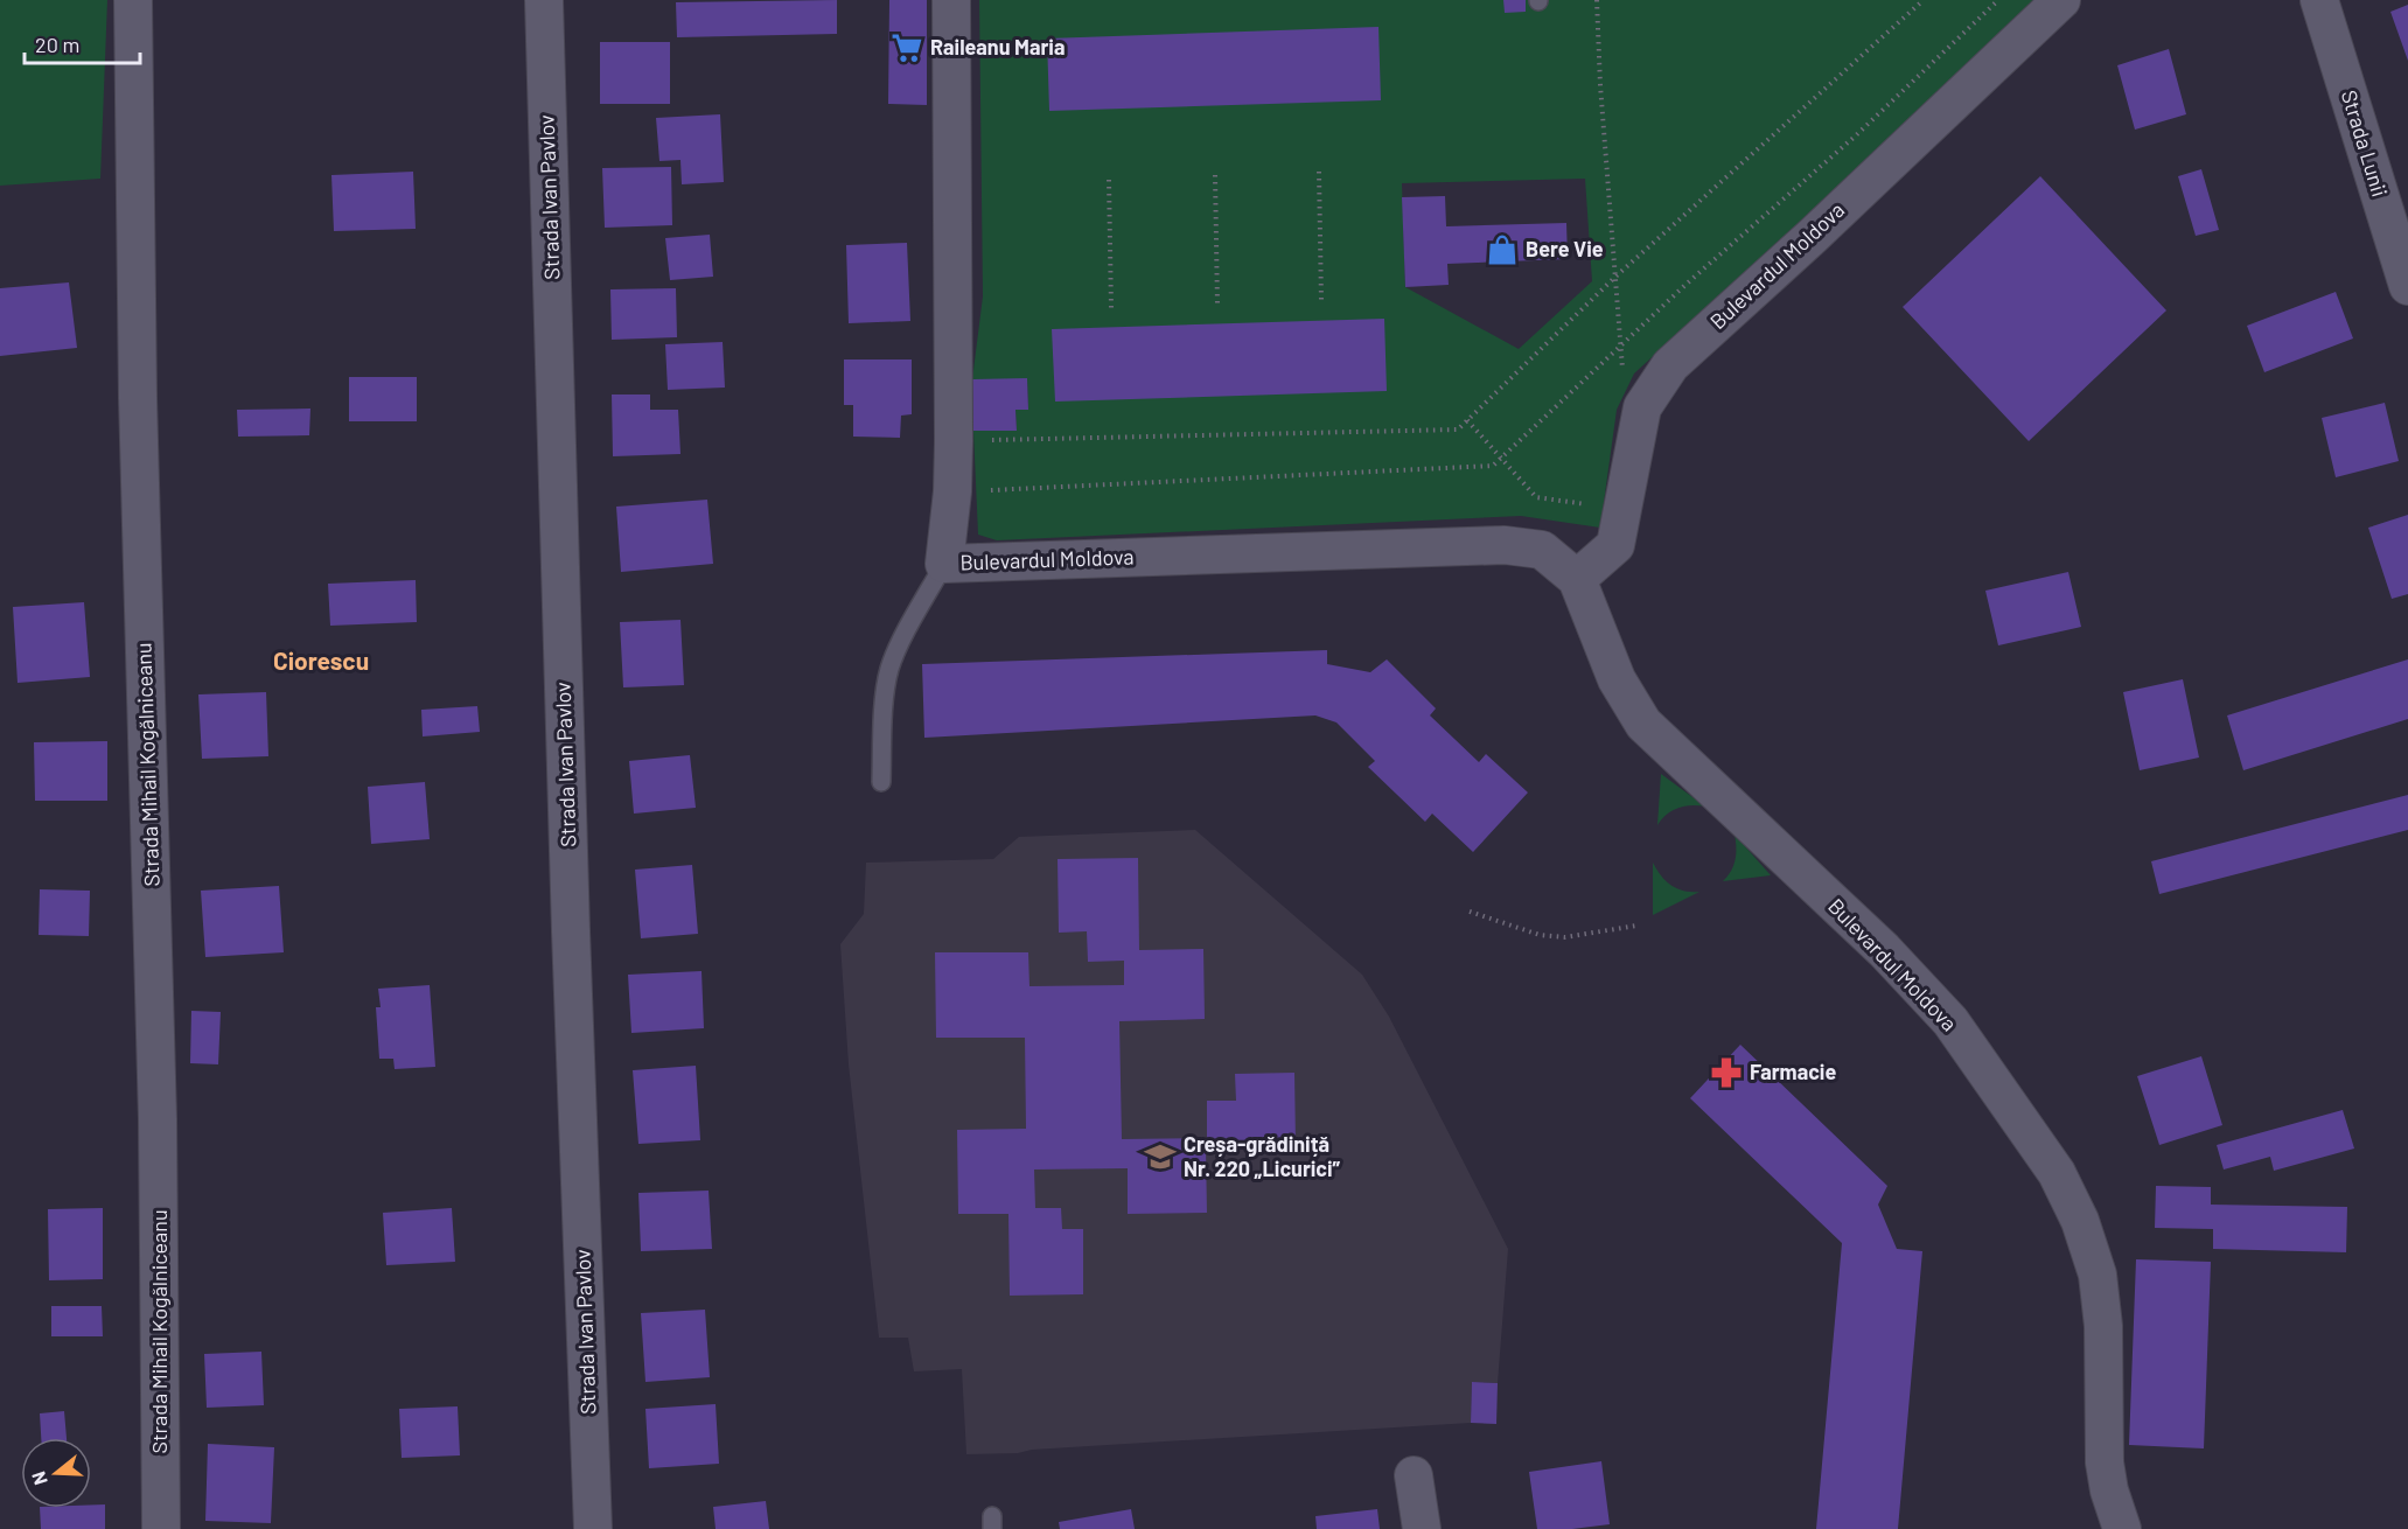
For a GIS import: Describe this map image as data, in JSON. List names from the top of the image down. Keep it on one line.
{"streets":{"street":["Strada Lunii","Strada Ivan Pavlov","Bulevardul Moldova","Strada Mihail Kogălniceanu"]},"districts":["Ciorescu"],"places":{"supermarket":["Raileanu Maria"],"shop":["Bere Vie"],"pharmacy":["Farmacie"],"school or university":["Creșa-grădiniță Nr. 220 „Licurici”"]},"scale_bar":"20 m","north":"left"}
